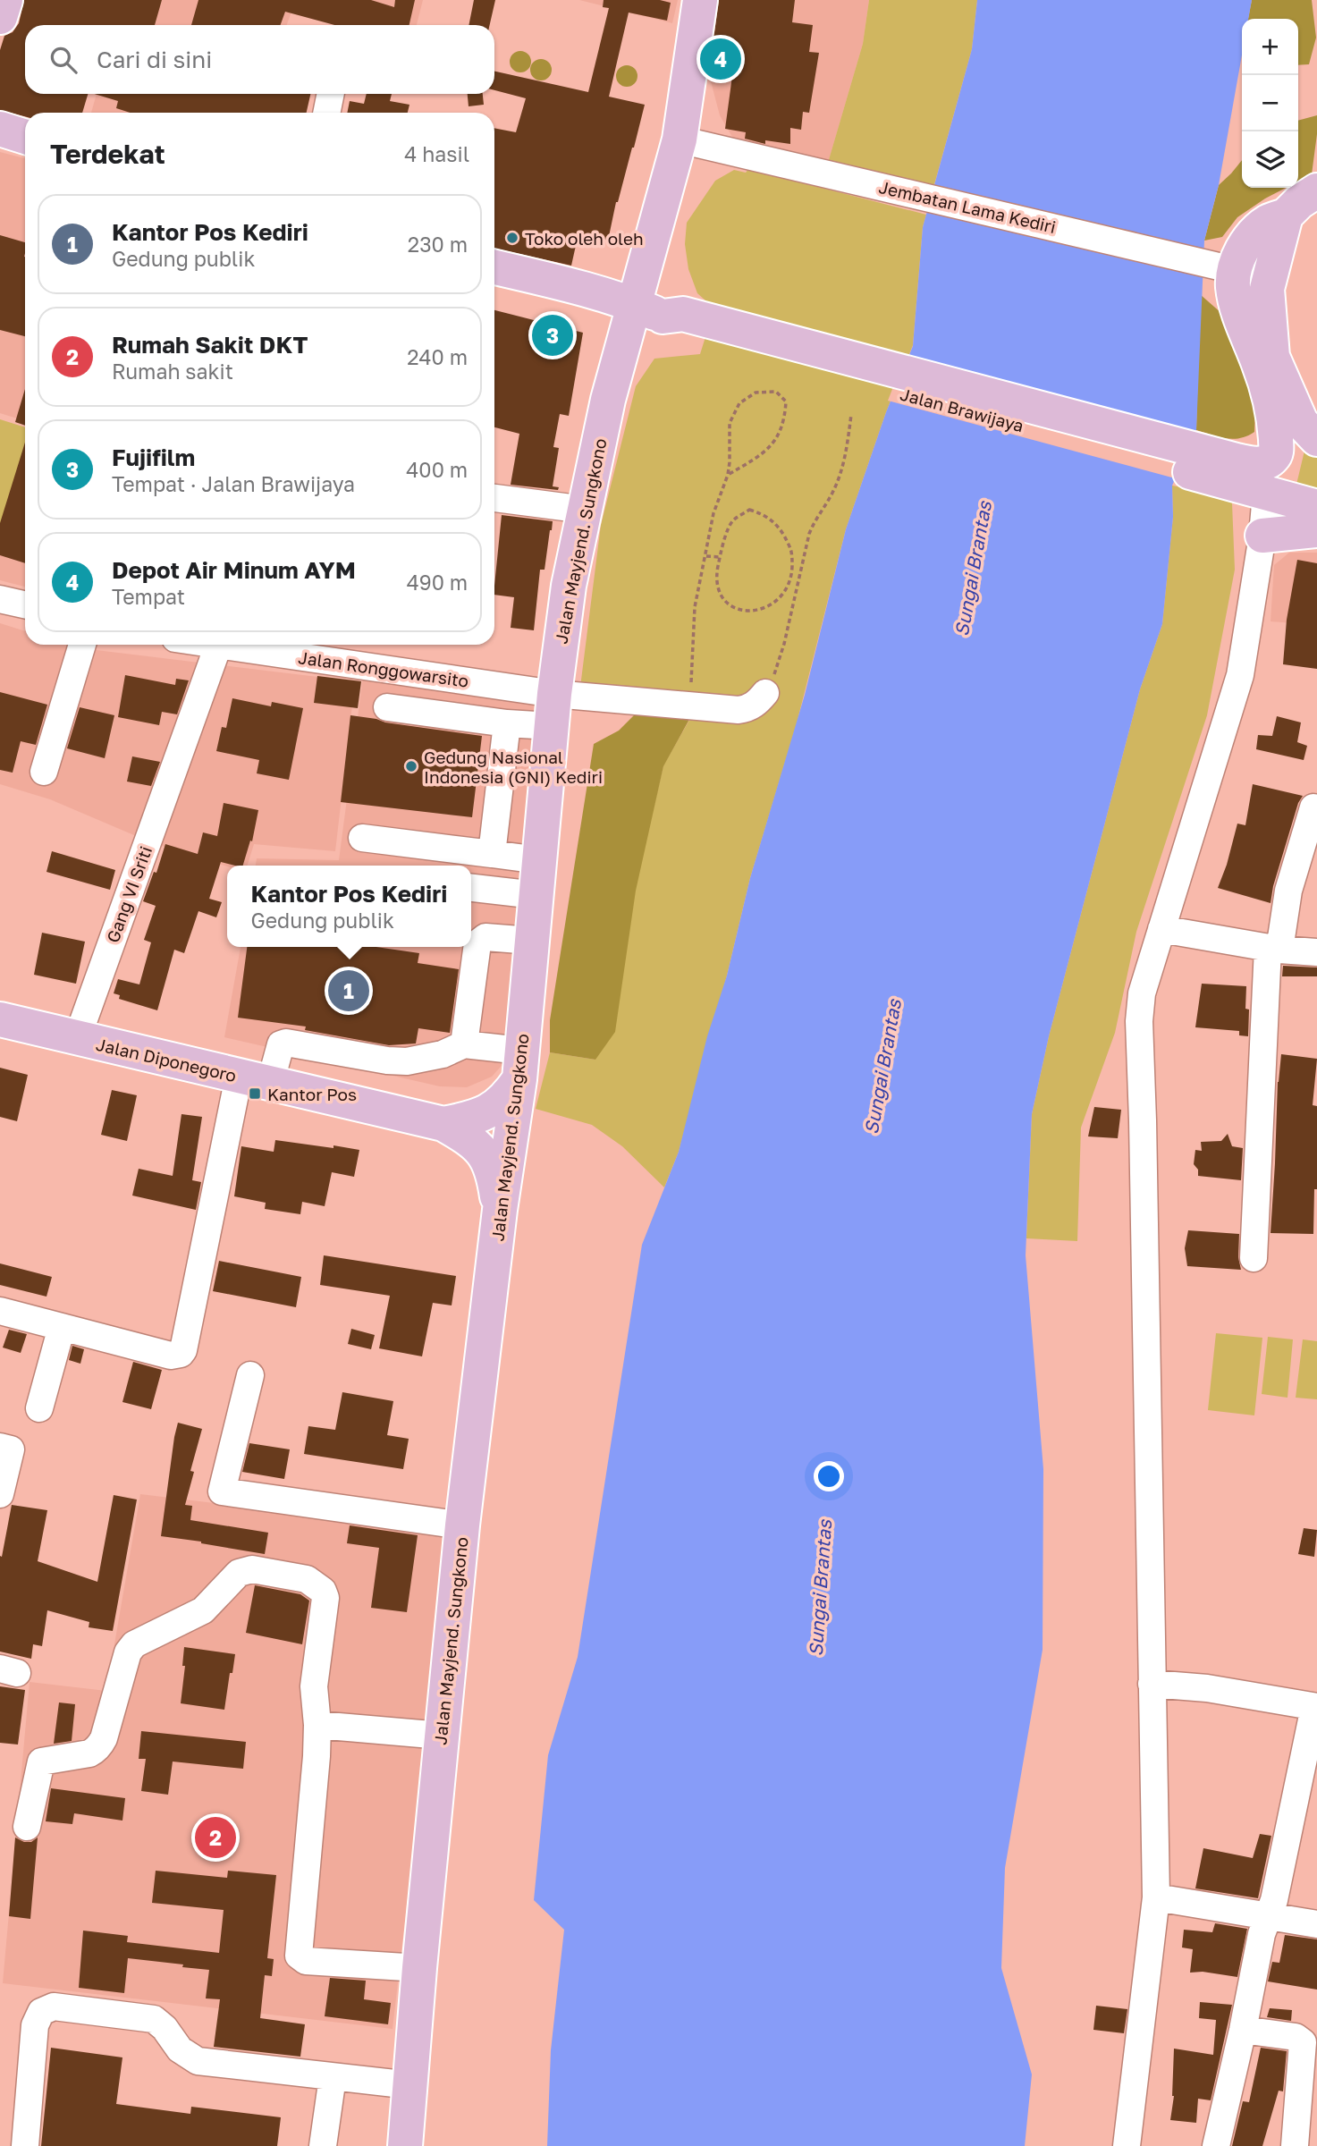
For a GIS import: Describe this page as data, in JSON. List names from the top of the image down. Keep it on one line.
{"streets":{"main road":["Jalan Brawijaya","Jalan Mayjend. Sungkono","Jalan Diponegoro"],"street":["Jembatan Lama Kediri","Jalan Ronggowarsito","Gang VI Sriti"]},"crossings":[["Jembatan Lama Kediri","Jalan Mayjend. Sungkono"],["Jalan Brawijaya","Jalan Mayjend. Sungkono"],["Jalan Mayjend. Sungkono","Jalan Ronggowarsito"],["Jalan Mayjend. Sungkono","Jalan Diponegoro"],["Jalan Ronggowarsito","Gang VI Sriti"],["Gang VI Sriti","Jalan Diponegoro"]],"water":["Sungai Brantas"],"places":{"other":["Toko oleh oleh","Gedung Nasional Indonesia (GNI) Kediri"],"transit":["Kantor Pos"]},"page":{"map_buttons":["+","−"],"search":"Cari di sini","pins":["4","3","1","2"],"heading":["Terdekat","4 hasil"],"list":[{"mark":"1","name":"Kantor Pos Kediri","note":"Gedung publik","value":"230 m"},{"mark":"2","name":"Rumah Sakit DKT","note":"Rumah sakit","value":"240 m"},{"mark":"3","name":"Fujifilm","note":"Tempat · Jalan Brawijaya","value":"400 m"},{"mark":"4","name":"Depot Air Minum AYM","note":"Tempat","value":"490 m"}],"popup":["Kantor Pos Kediri","Gedung publik"]}}
